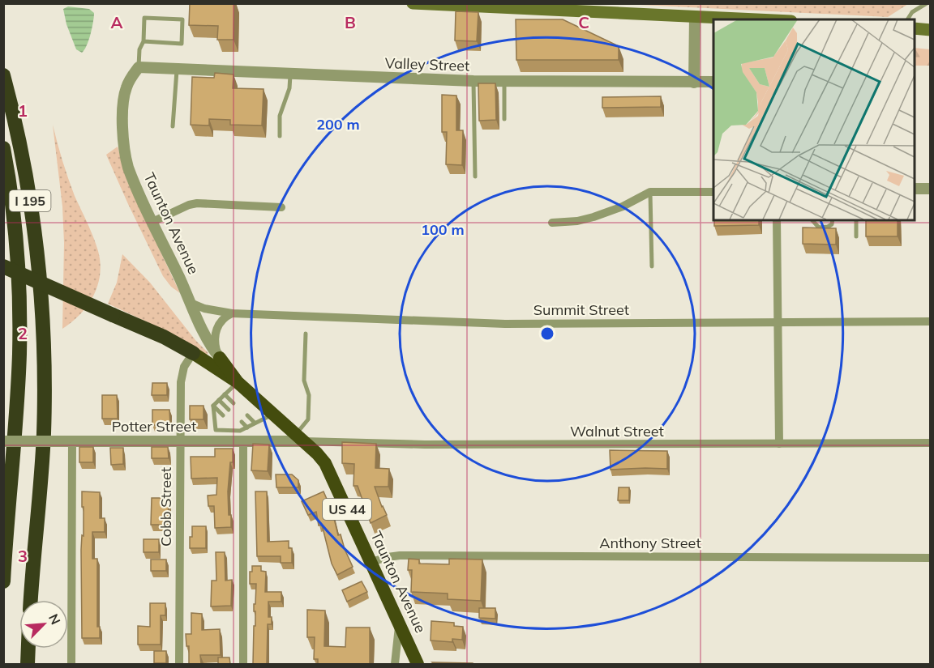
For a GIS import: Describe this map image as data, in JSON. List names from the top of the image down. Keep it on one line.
{"streets":{"highway":["I 195","Taunton Avenue","US 44"],"street":["Valley Street","Summit Street","Potter Street","Walnut Street","Cobb Street","Anthony Street"]},"crossings":[["Valley Street","Taunton Avenue"],["Taunton Avenue","Summit Street"],["Taunton Avenue","Potter Street"],["Taunton Avenue","Walnut Street"],["Taunton Avenue","Cobb Street"],["Taunton Avenue","US 44"],["Taunton Avenue","Anthony Street"],["Potter Street","Walnut Street"],["Potter Street","Cobb Street"],["Cobb Street","US 44"]],"north":"top right","grid":{"columns":["A","B","C"],"rows":["1","2","3"]},"rings":["200 m","100 m"]}
